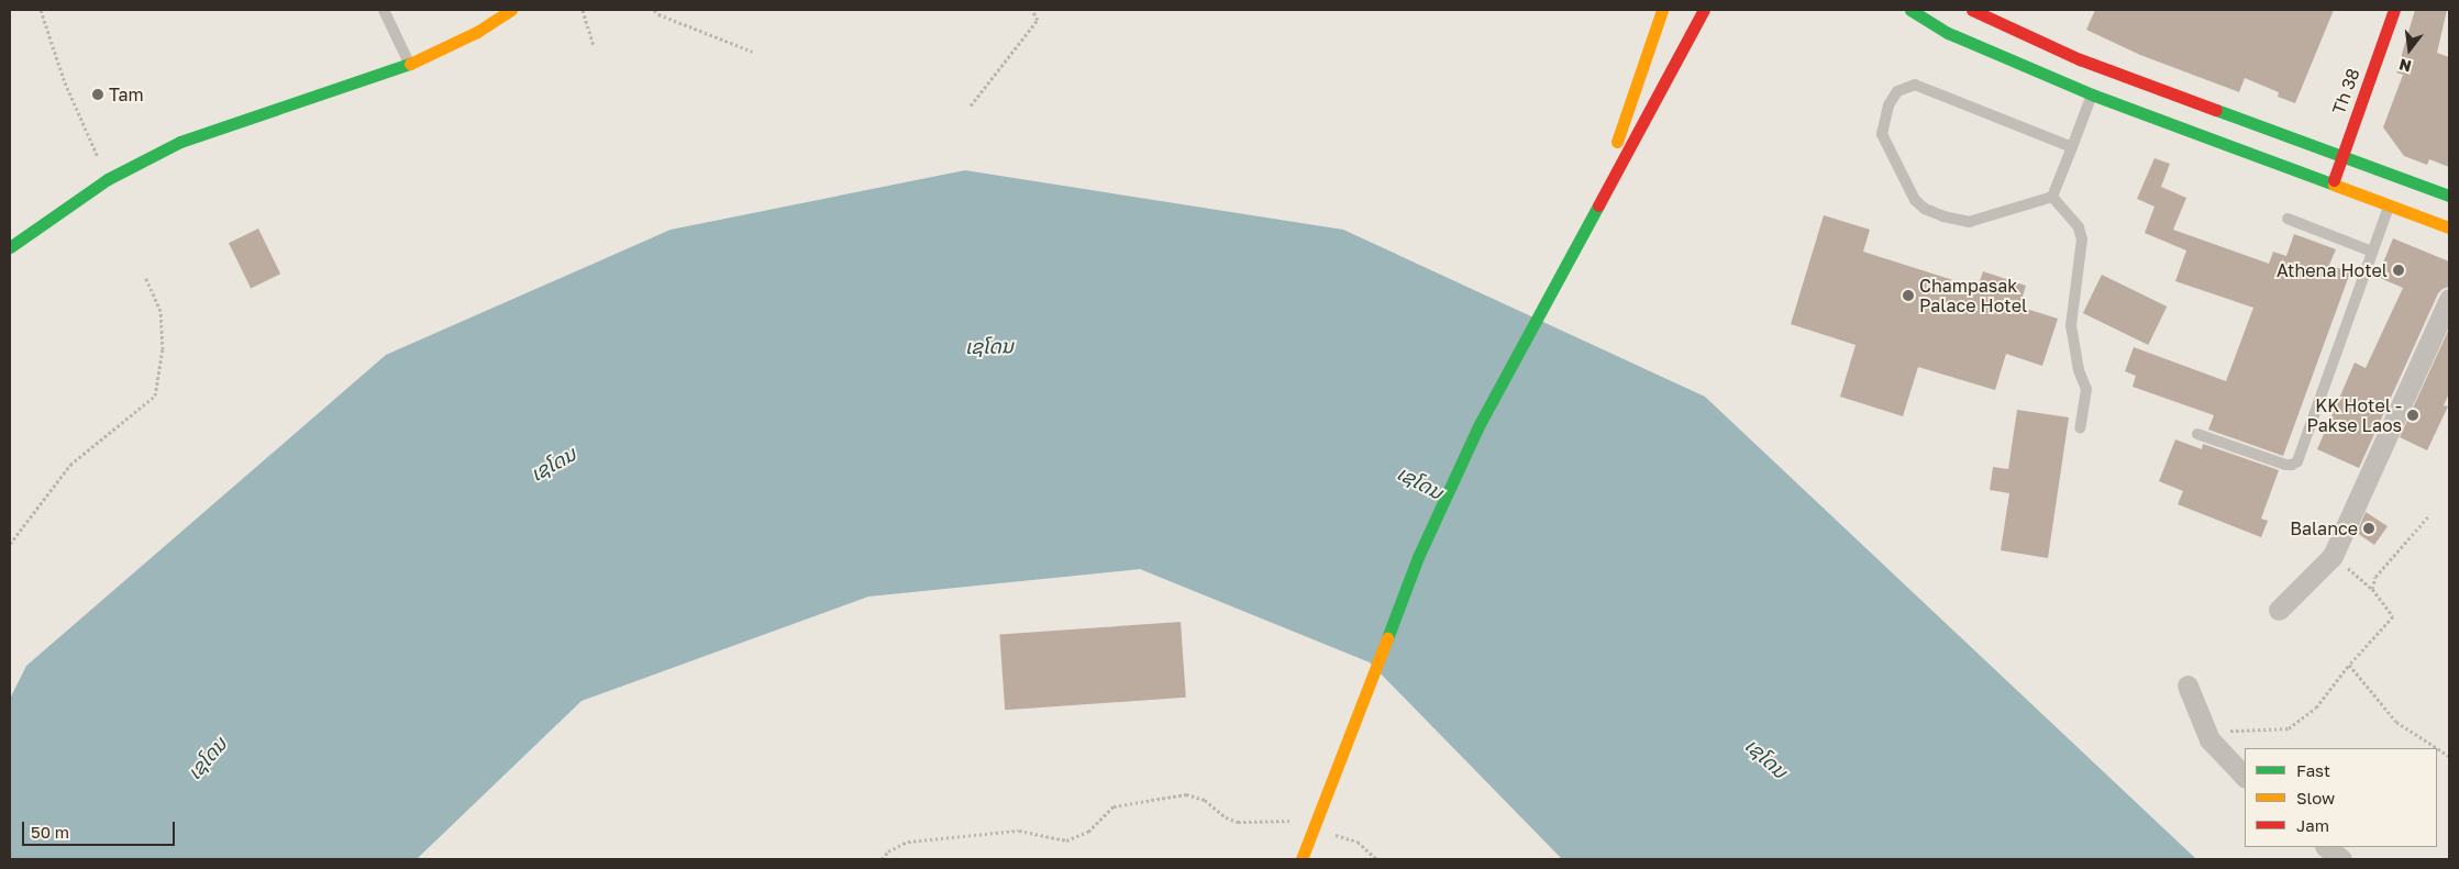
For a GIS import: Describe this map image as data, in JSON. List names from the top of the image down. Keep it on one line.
{"streets":{"main road":["Th 38"]},"water":["ເຊໂດນ"],"places":["Tam","Athena Hotel","Champasak Palace Hotel","KK Hotel - Pakse Laos","Balance"],"legend":["Fast","Slow","Jam"],"scale_bar":"50 m","north":"bottom"}
